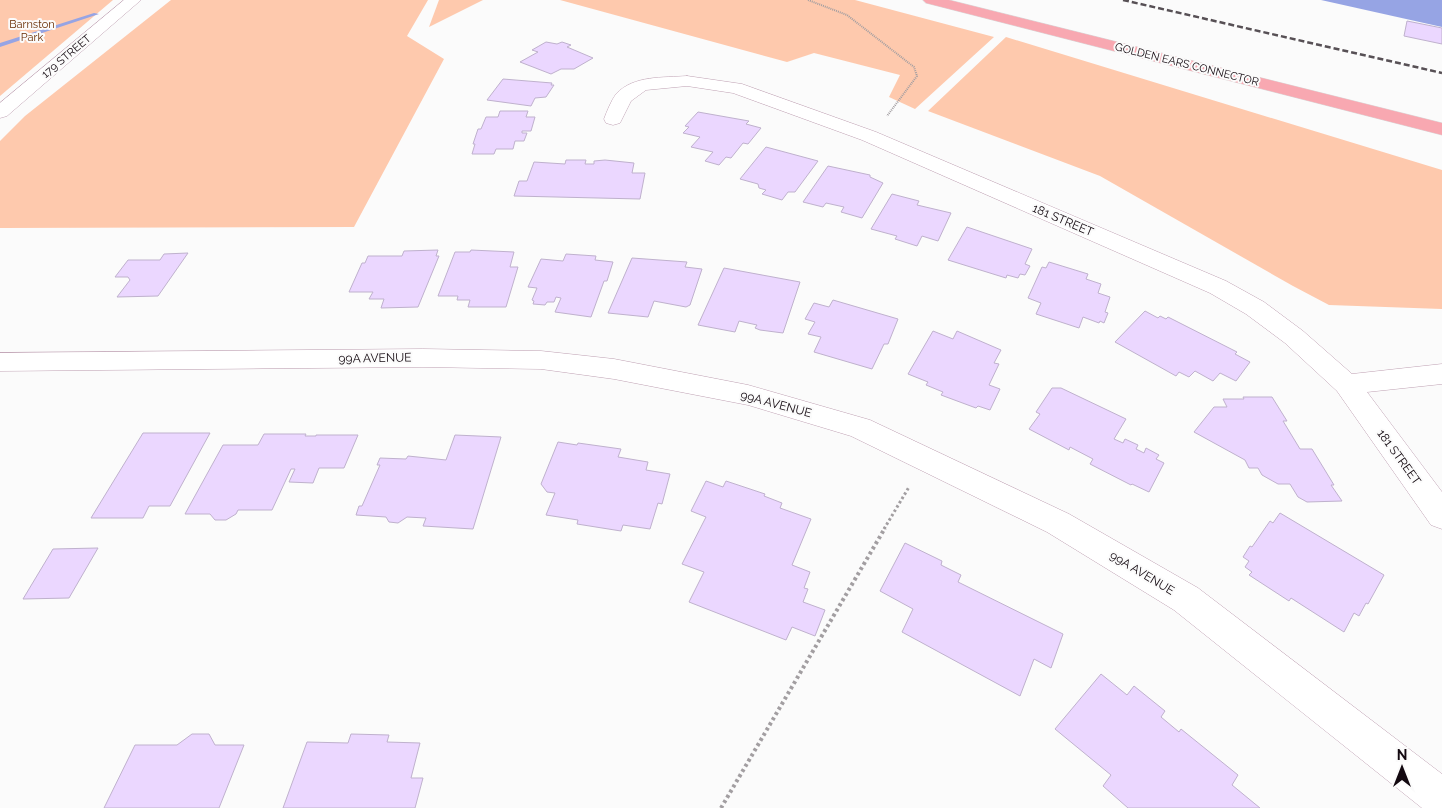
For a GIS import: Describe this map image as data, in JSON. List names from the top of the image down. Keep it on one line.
{"streets":{"main road":["GOLDEN EARS CONNECTOR"],"street":["179 STREET","181 STREET","99A AVENUE"]},"parks":["Barnston Park"],"north":"top"}
